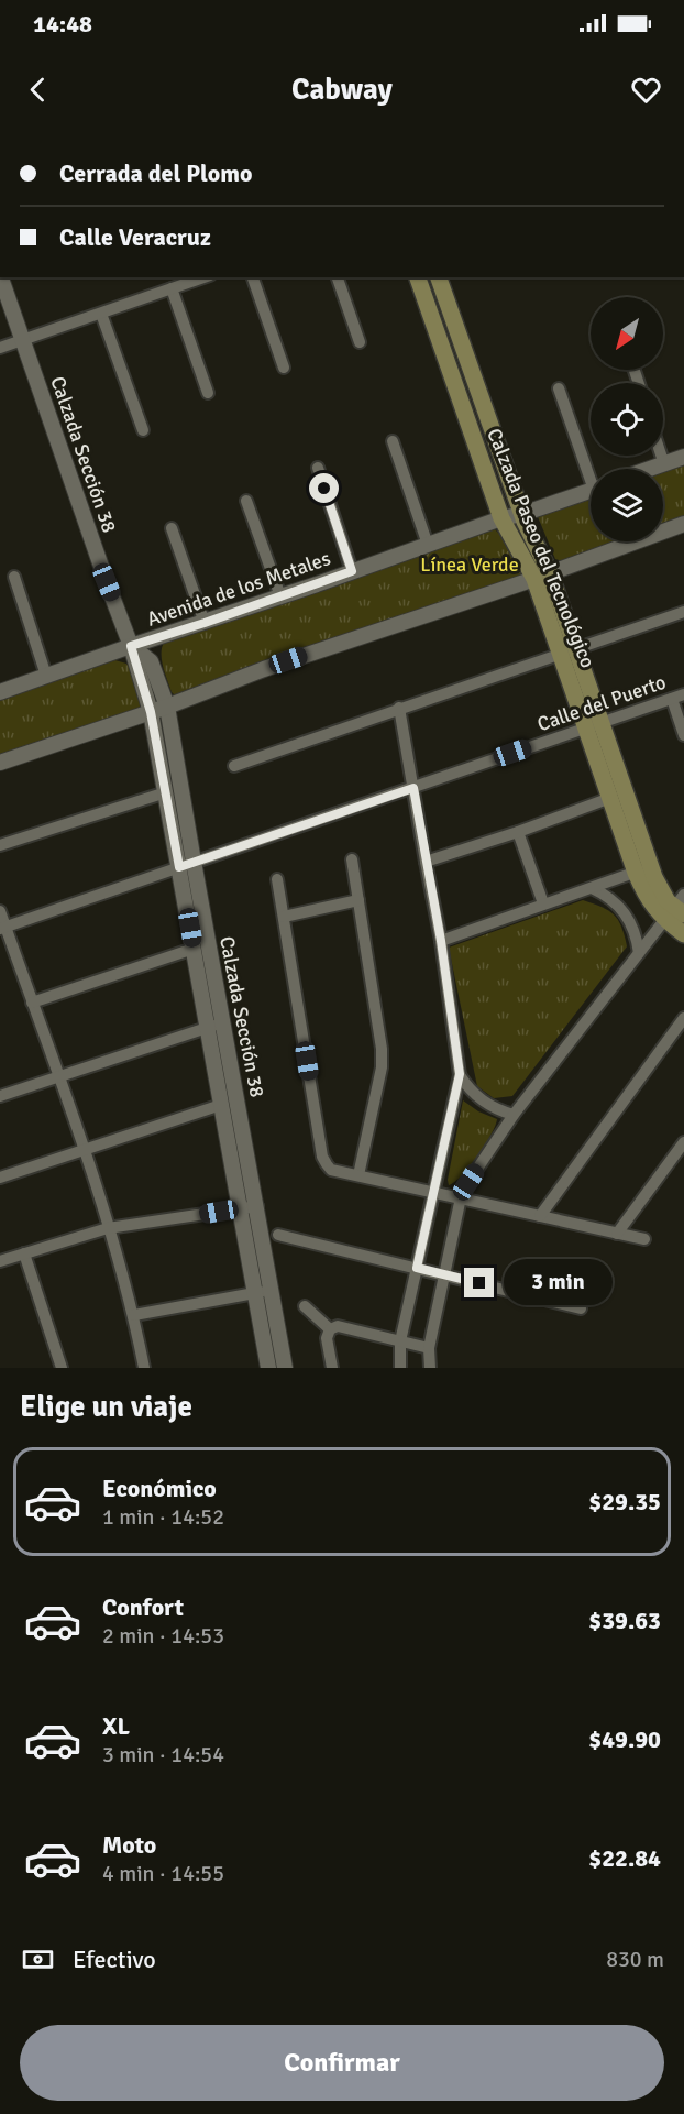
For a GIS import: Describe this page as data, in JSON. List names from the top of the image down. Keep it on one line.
{"streets":{"main road":["Calzada Paseo del Tecnológico"],"street":["Calzada Sección 38","Avenida de los Metales","Calle del Puerto"]},"crossings":[["Calzada Sección 38","Avenida de los Metales"],["Calzada Sección 38","Calle del Puerto"],["Calzada Paseo del Tecnológico","Avenida de los Metales"],["Calzada Paseo del Tecnológico","Calle del Puerto"]],"parks":["Línea Verde"],"north":"bottom left","page":{"status":"14:48","header":"Cabway","banner":["Cerrada del Plomo","Calle Veracruz"],"bubble":"3 min","heading":"Elige un viaje","list":[{"name":"Económico","note":"1 min · 14:52","value":"$29.35"},{"name":"Confort","note":"2 min · 14:53","value":"$39.63"},{"name":"XL","note":"3 min · 14:54","value":"$49.90"},{"name":"Moto","note":"4 min · 14:55","value":"$22.84"}],"pay":["Efectivo","830 m"],"buttons":"Confirmar"}}
